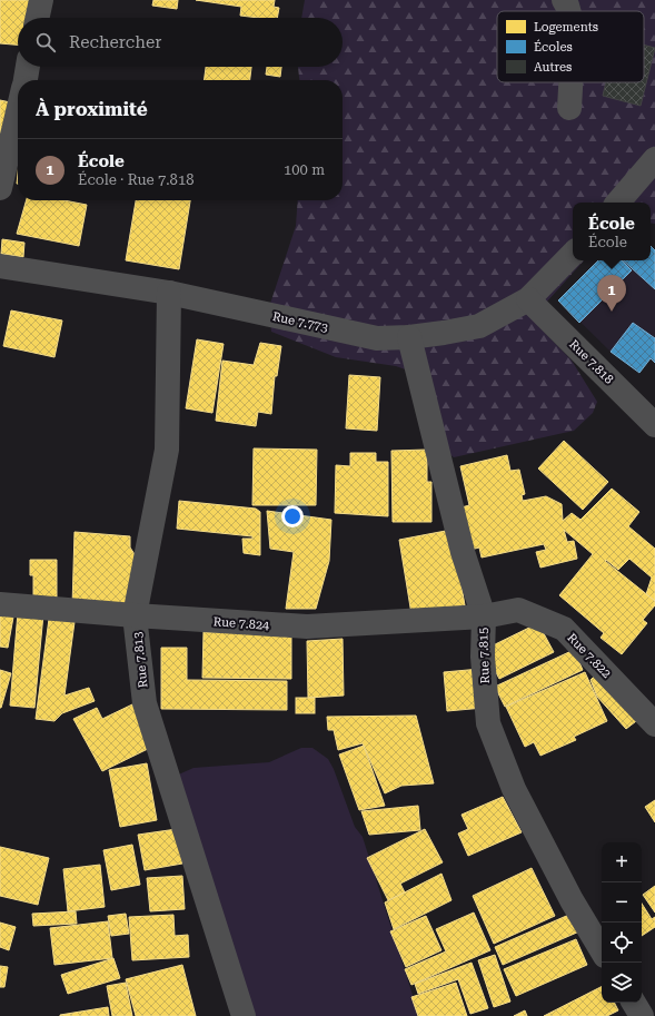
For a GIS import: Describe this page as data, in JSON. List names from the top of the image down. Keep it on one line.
{"streets":{"street":["Rue 7.773","Rue 7.818","Rue 7.824","Rue 7.815","Rue 7.822","Rue 7.813"]},"crossings":[["Rue 7.773","Rue 7.818"],["Rue 7.773","Rue 7.815"],["Rue 7.773","Rue 7.813"],["Rue 7.824","Rue 7.815"],["Rue 7.824","Rue 7.822"],["Rue 7.824","Rue 7.813"],["Rue 7.815","Rue 7.822"]],"legend":["Logements","Écoles","Autres"],"page":{"search":"Rechercher","heading":"À proximité","list":[{"mark":"1","name":"École","note":"École · Rue 7.818","value":"100 m"}],"popup":["École","École"],"pins":"1","map_buttons":["+","−"]}}
